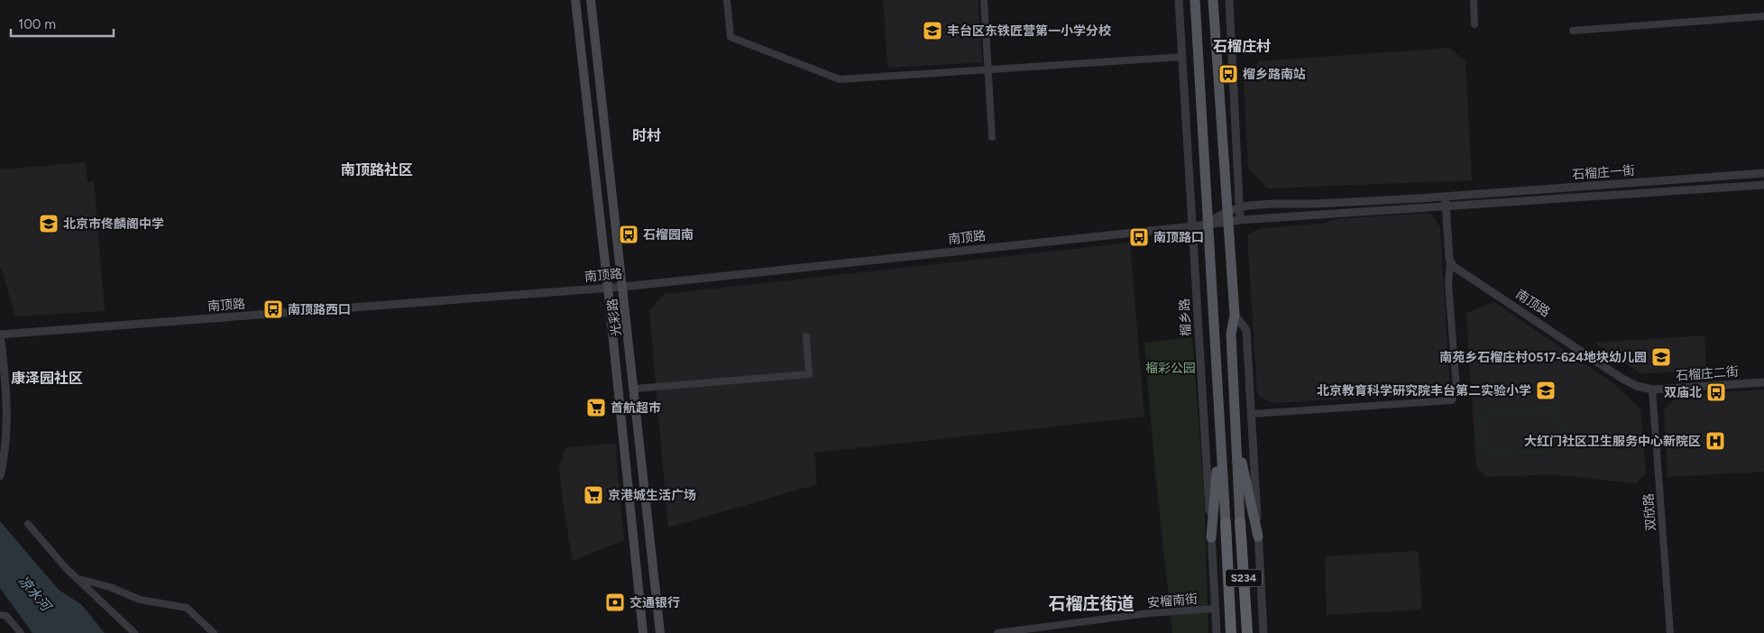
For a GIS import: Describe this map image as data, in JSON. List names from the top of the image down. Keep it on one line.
{"streets":{"highway":["S234"],"main road":["光彩路"],"street":["石榴庄一街","南顶路","榴乡路","石榴庄二街","双欣路","安榴南街"]},"crossings":[["石榴庄一街","南顶路"],["南顶路","光彩路"],["南顶路","榴乡路"],["南顶路","石榴庄二街"],["南顶路","双欣路"],["榴乡路","安榴南街"],["石榴庄二街","双欣路"]],"districts":["石榴庄村","时村","南顶路社区","康泽园社区","石榴庄街道"],"water":["凉水河"],"parks":["榴彩公园"],"places":{"school or university":["丰台区东铁匠营第一小学分校","北京市佟麟阁中学","南苑乡石榴庄村0517-624地块幼儿园","北京教育科学研究院丰台第二实验小学"],"bus stop":["榴乡路南站","石榴园南","南顶路口","南顶路西口","双庙北"],"supermarket":["首航超市","京港城生活广场"],"hospital":["大红门社区卫生服务中心新院区"],"bank":["交通银行"]},"scale_bar":"100 m"}
